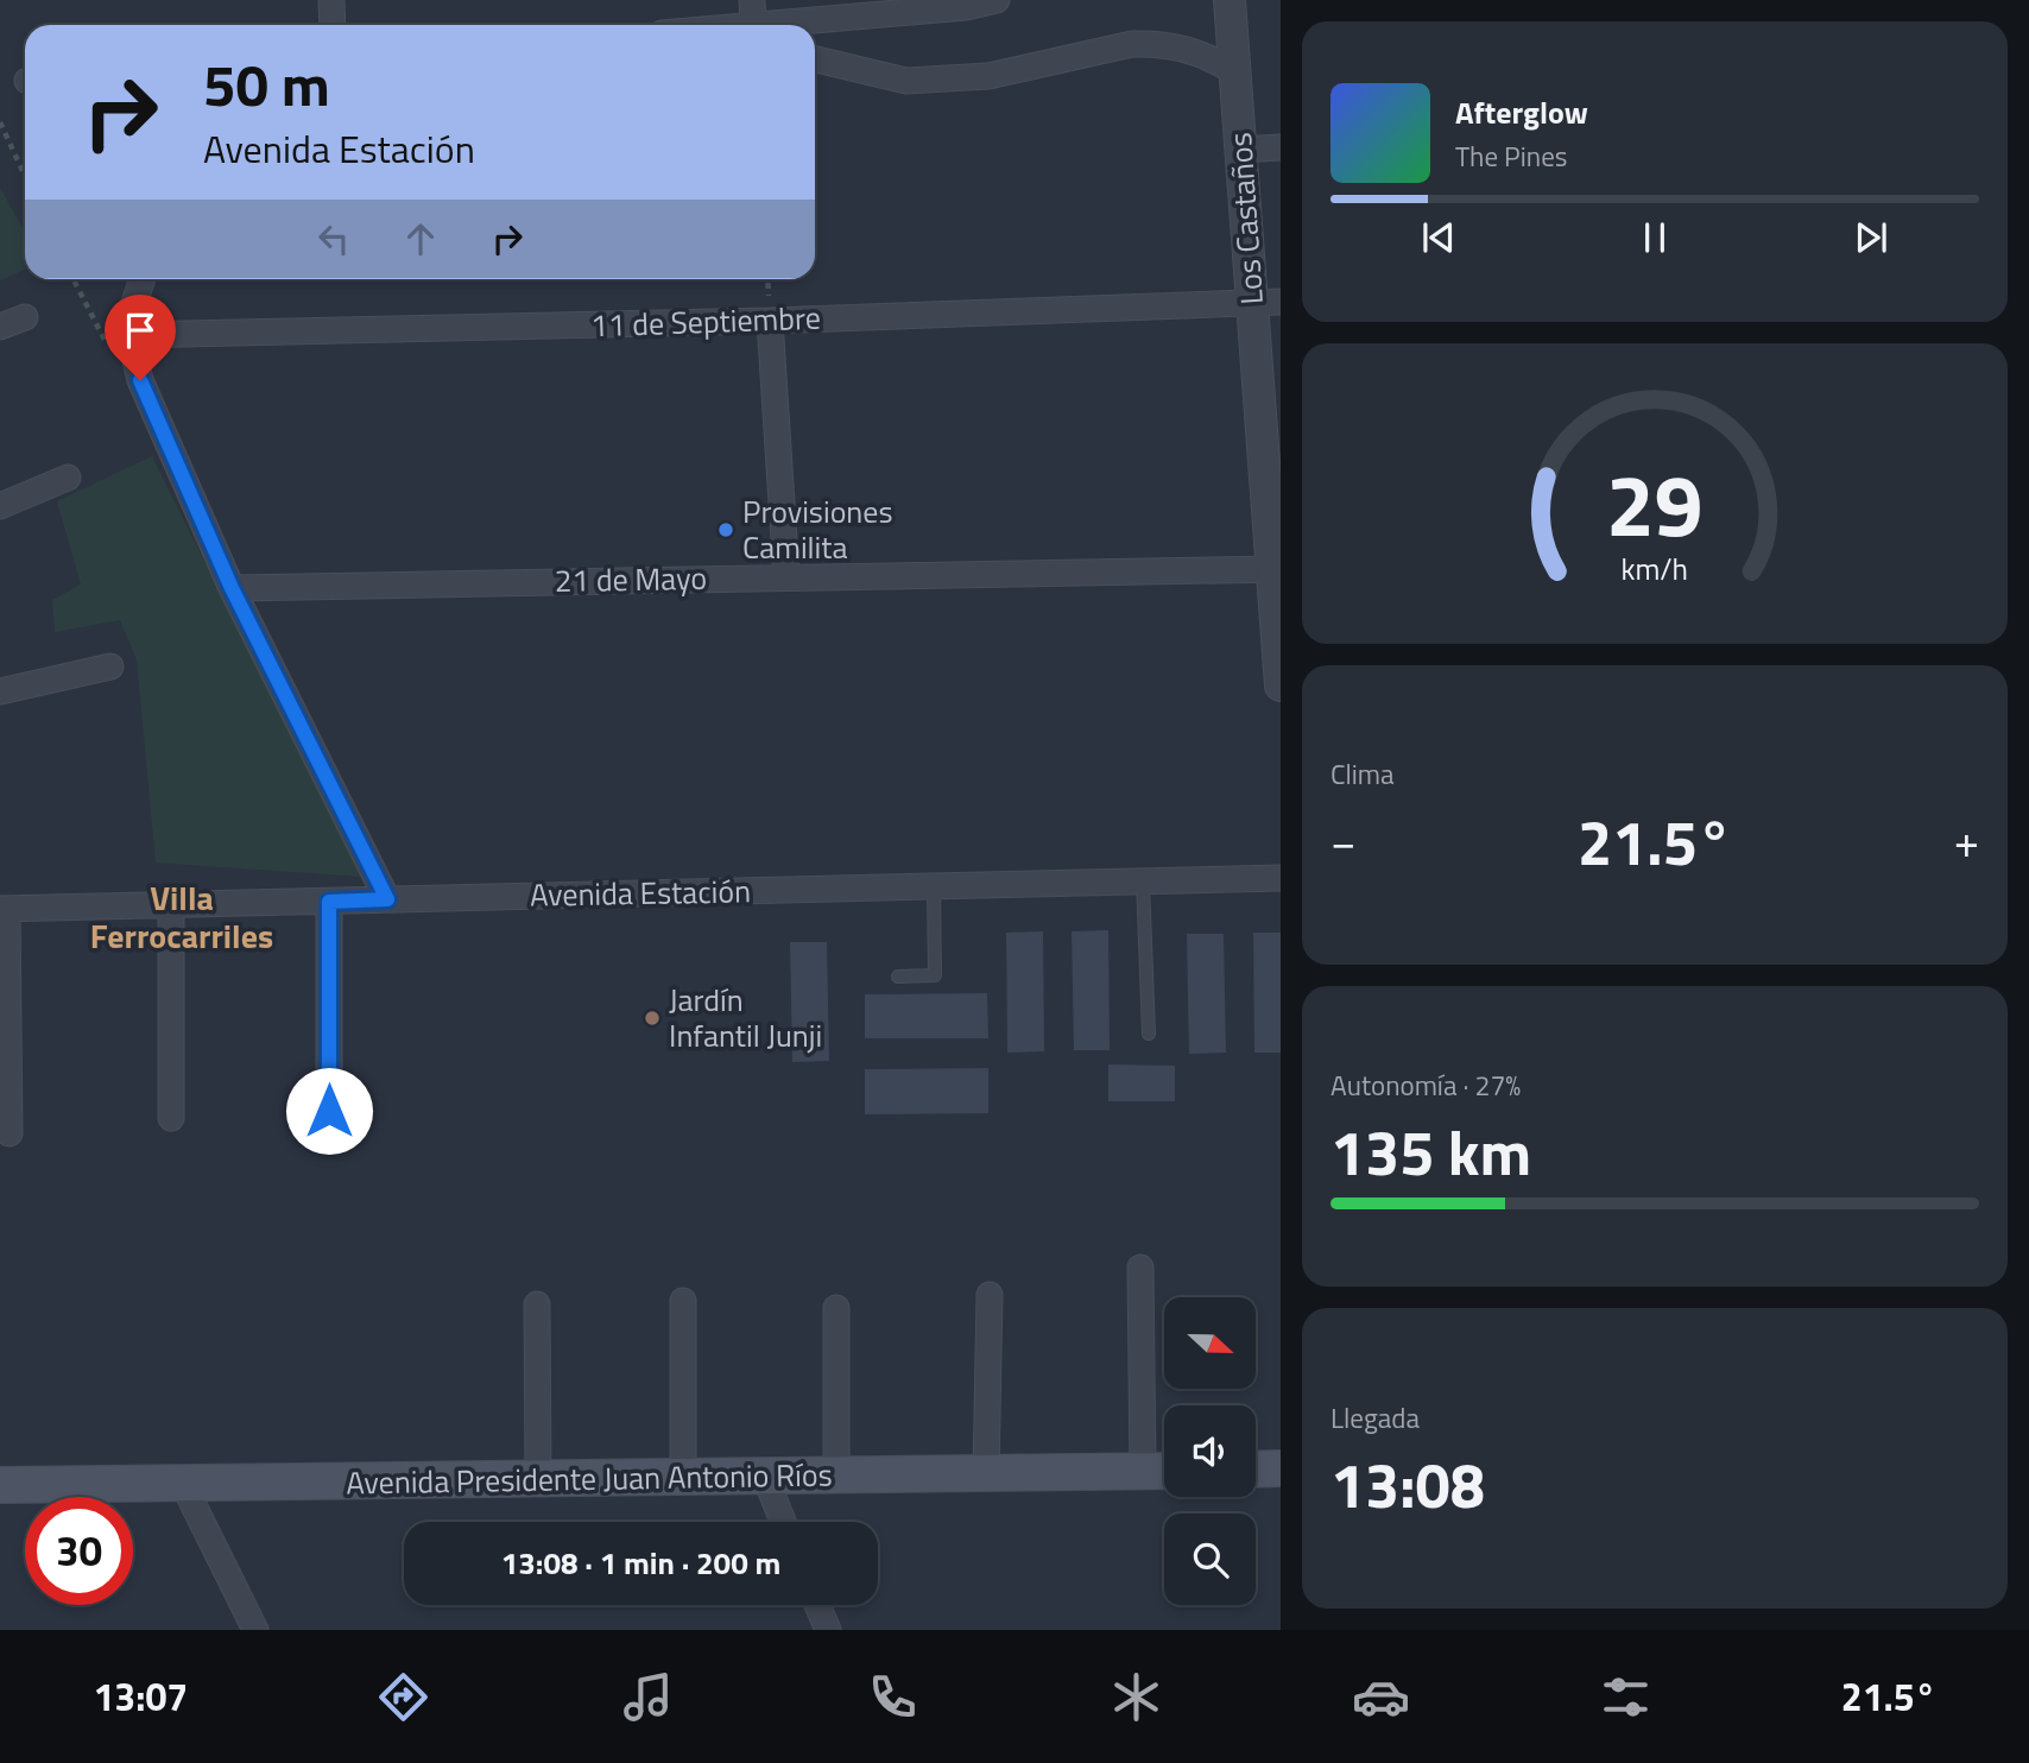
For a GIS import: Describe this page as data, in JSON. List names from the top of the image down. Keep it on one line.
{"streets":{"main road":["Avenida Presidente Juan Antonio Ríos"],"street":["Los Castaños","11 de Septiembre","21 de Mayo","Avenida Estación"]},"crossings":[["Los Castaños","11 de Septiembre"],["Los Castaños","21 de Mayo"]],"districts":["Villa Ferrocarriles"],"places":["Provisiones Camilita","Jardín Infantil Junji"],"north":"right","page":{"turn":["50 m","Avenida Estación"],"song":["Afterglow","The Pines"],"tile":["Clima",["Autonomía · 27%","135 km"],["Llegada","13:08"]],"heat":["−","21.5°","+"],"limit":"30","trip":"13:08 · 1 min · 200 m","tabs":["13:07","21.5°"],"gauge":["29","km/h"]}}
